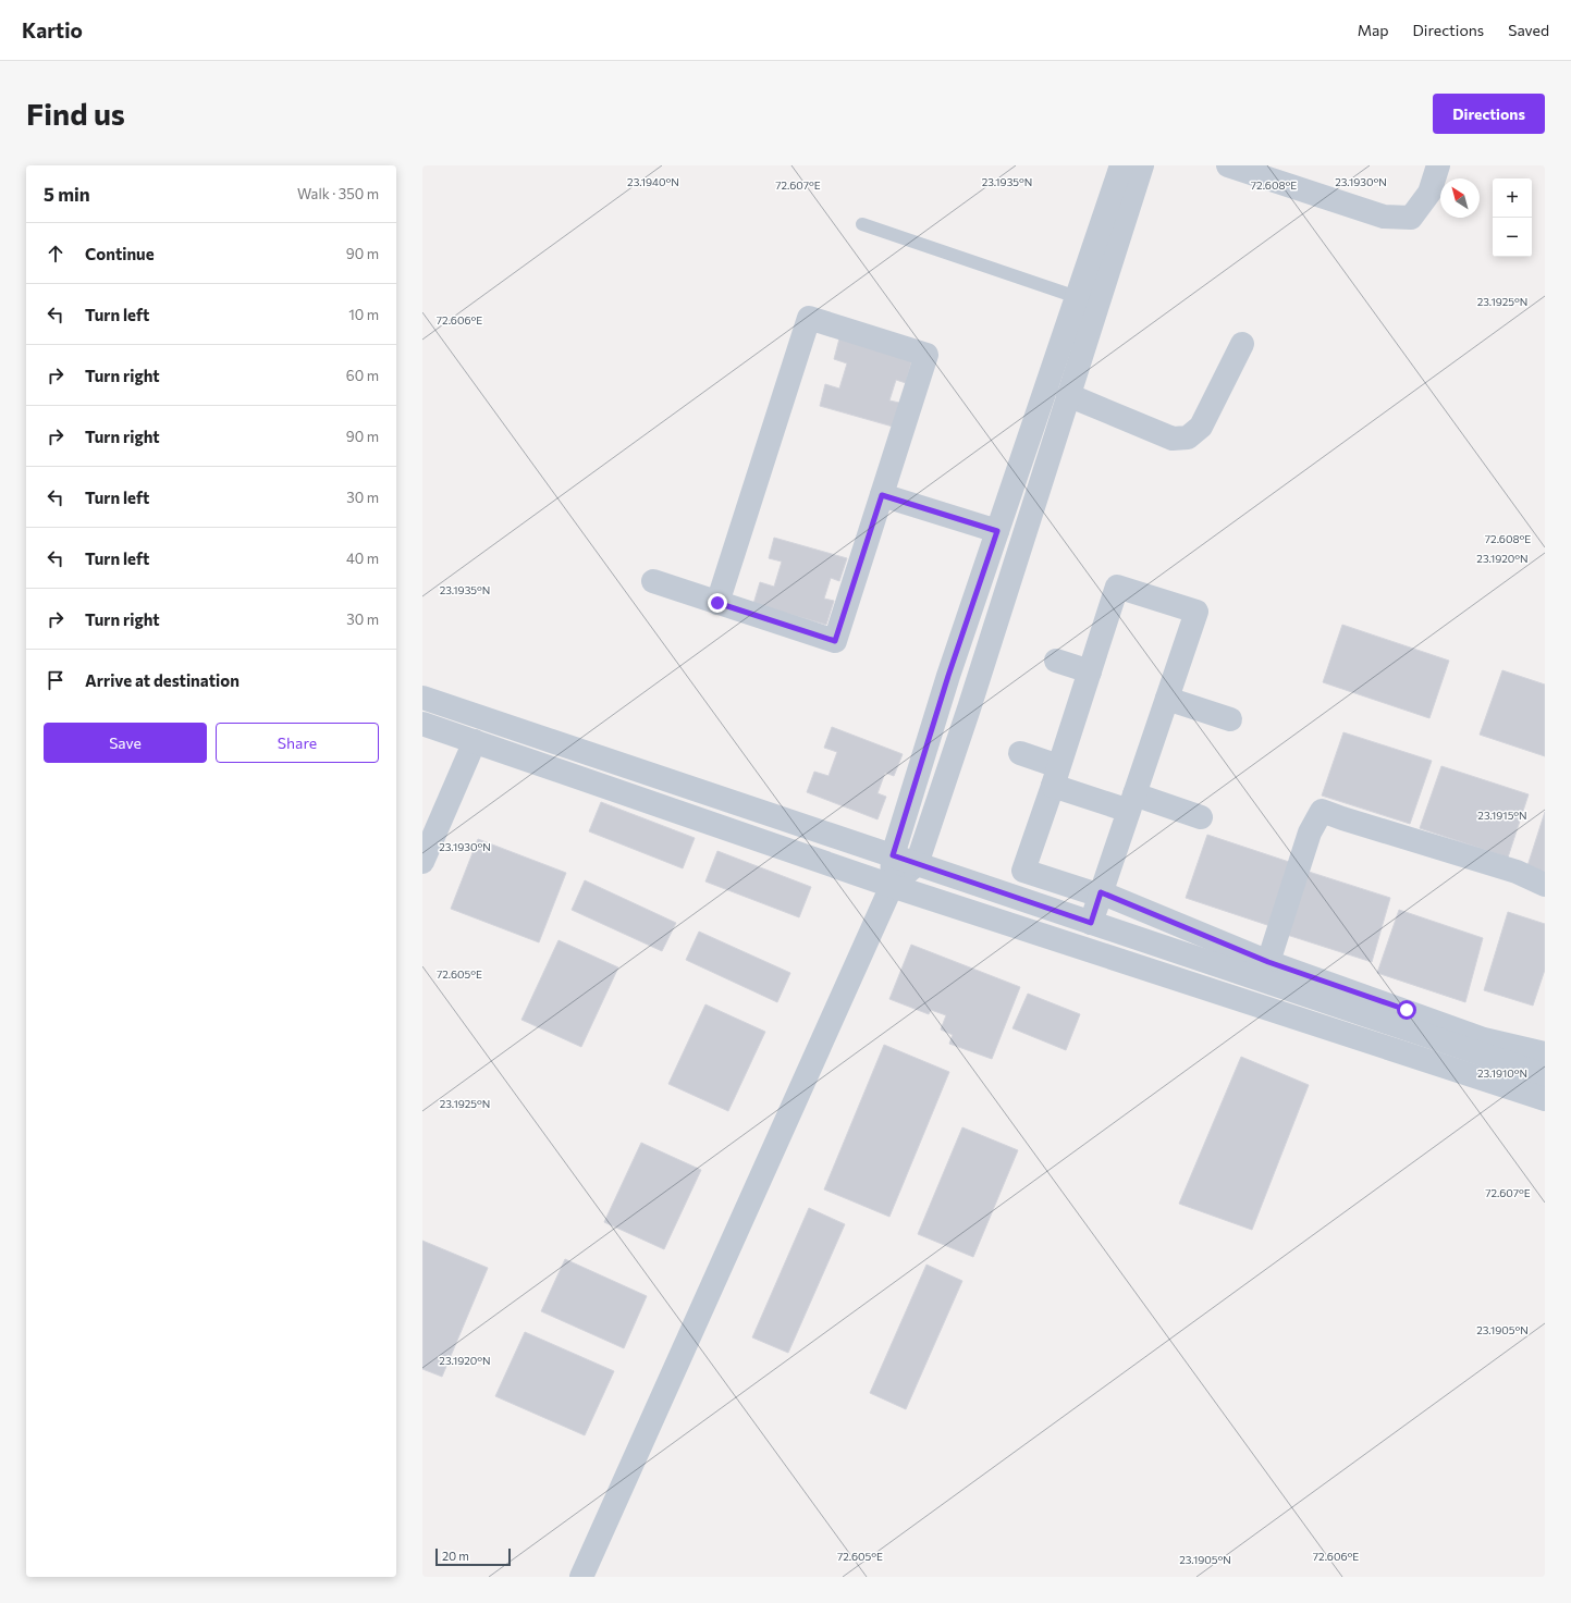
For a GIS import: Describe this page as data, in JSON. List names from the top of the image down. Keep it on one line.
{"scale_bar":"20 m","north":"top left","page":{"header":"Kartio","nav":["Map","Directions","Saved"],"buttons":["Directions",["Save","Share"]],"title":"Find us","heading":["5 min","Walk · 350 m"],"map_buttons":["+","−"],"list":[["Continue","90 m"],["Turn left","10 m"],["Turn right","60 m"],["Turn right","90 m"],["Turn left","30 m"],["Turn left","40 m"],["Turn right","30 m"],"Arrive at destination"],"scale":"20 m"},"coordinates":["23.1940°N","23.1935°N","23.1930°N","72.607°E","72.608°E","23.1925°N","72.606°E","23.1920°N","23.1915°N","72.605°E","23.1910°N","23.1905°N"]}
